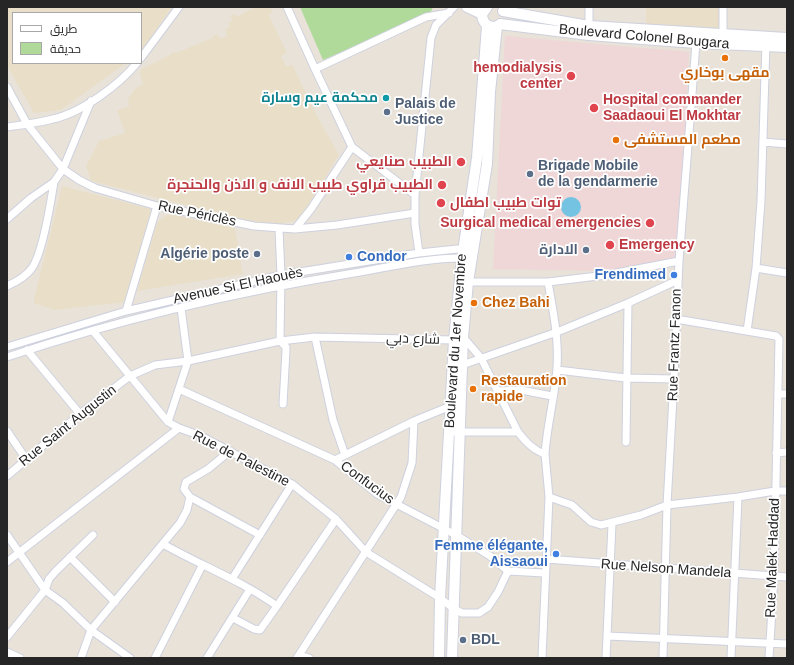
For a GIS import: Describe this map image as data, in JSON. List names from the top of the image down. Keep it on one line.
{"streets":{"main road":["Boulevard Colonel Bougara","Boulevard du 1er Novembre"],"street":["Rue Périclès","Avenue Si El Haouès","شارع دبي","Rue Frantz Fanon","Rue Saint Augustin","Rue de Palestine","Confucius","Rue Malek Haddad","Rue Nelson Mandela"]},"crossings":[["Boulevard Colonel Bougara","Boulevard du 1er Novembre"],["Boulevard Colonel Bougara","Rue Frantz Fanon"],["Avenue Si El Haouès","Boulevard du 1er Novembre"],["شارع دبي","Boulevard du 1er Novembre"],["شارع دبي","Rue Saint Augustin"],["Boulevard du 1er Novembre","Rue de Palestine"],["Boulevard du 1er Novembre","Confucius"],["Rue Frantz Fanon","Rue Nelson Mandela"],["Rue Malek Haddad","Rue Nelson Mandela"]],"places":["مقهى بوخاري","hemodialysis center","محكمة عيم وسارة","Hospital commander Saadaoui El Mokhtar","Palais de Justice","مطعم المستشفى","الطبيب صنايعي","Brigade Mobile de la gendarmerie","الطبيب قراوي طبيب الانف و الاذن والحنجرة","توات طبيب اطفال","Surgical medical emergencies","Emergency","الادارة","Algérie poste","Condor","Frendimed","Chez Bahi","Restauration rapide","Femme élégante, Aissaoui","BDL"],"legend":["طريق","حديقة"]}
